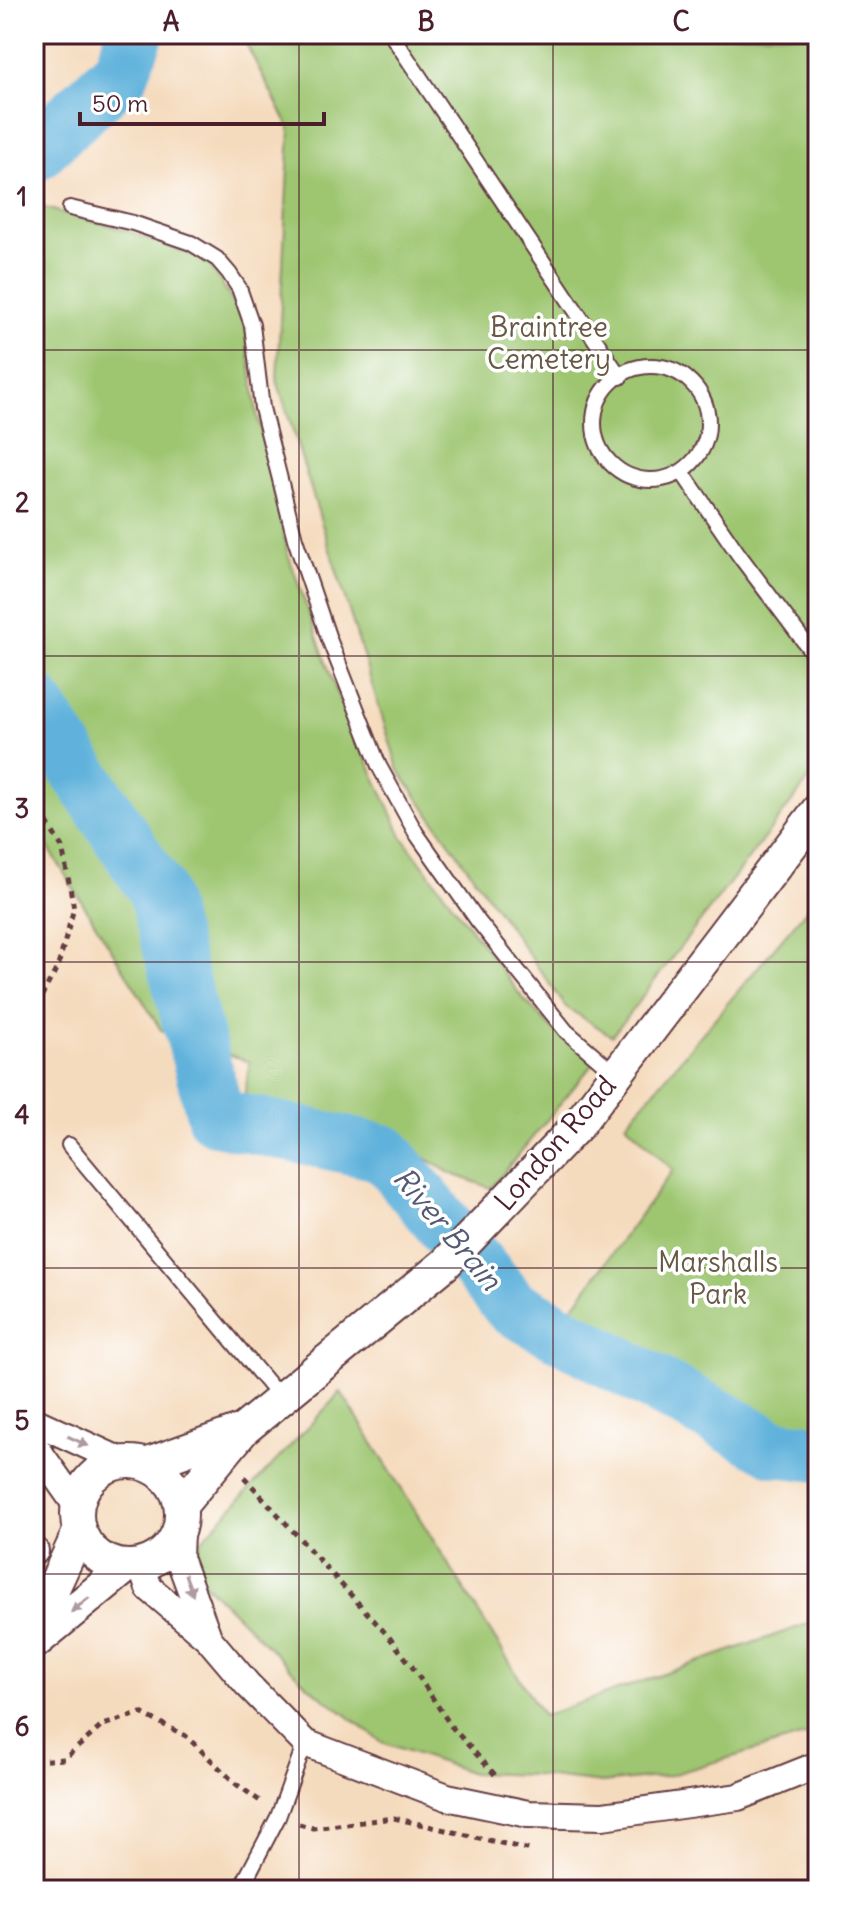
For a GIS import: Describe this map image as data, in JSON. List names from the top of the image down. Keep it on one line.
{"streets":{"street":["London Road"]},"water":["River Brain"],"parks":["Braintree Cemetery","Marshalls Park"],"scale_bar":"50 m","grid":{"columns":["A","B","C"],"rows":["1","2","3","4","5","6"]}}
